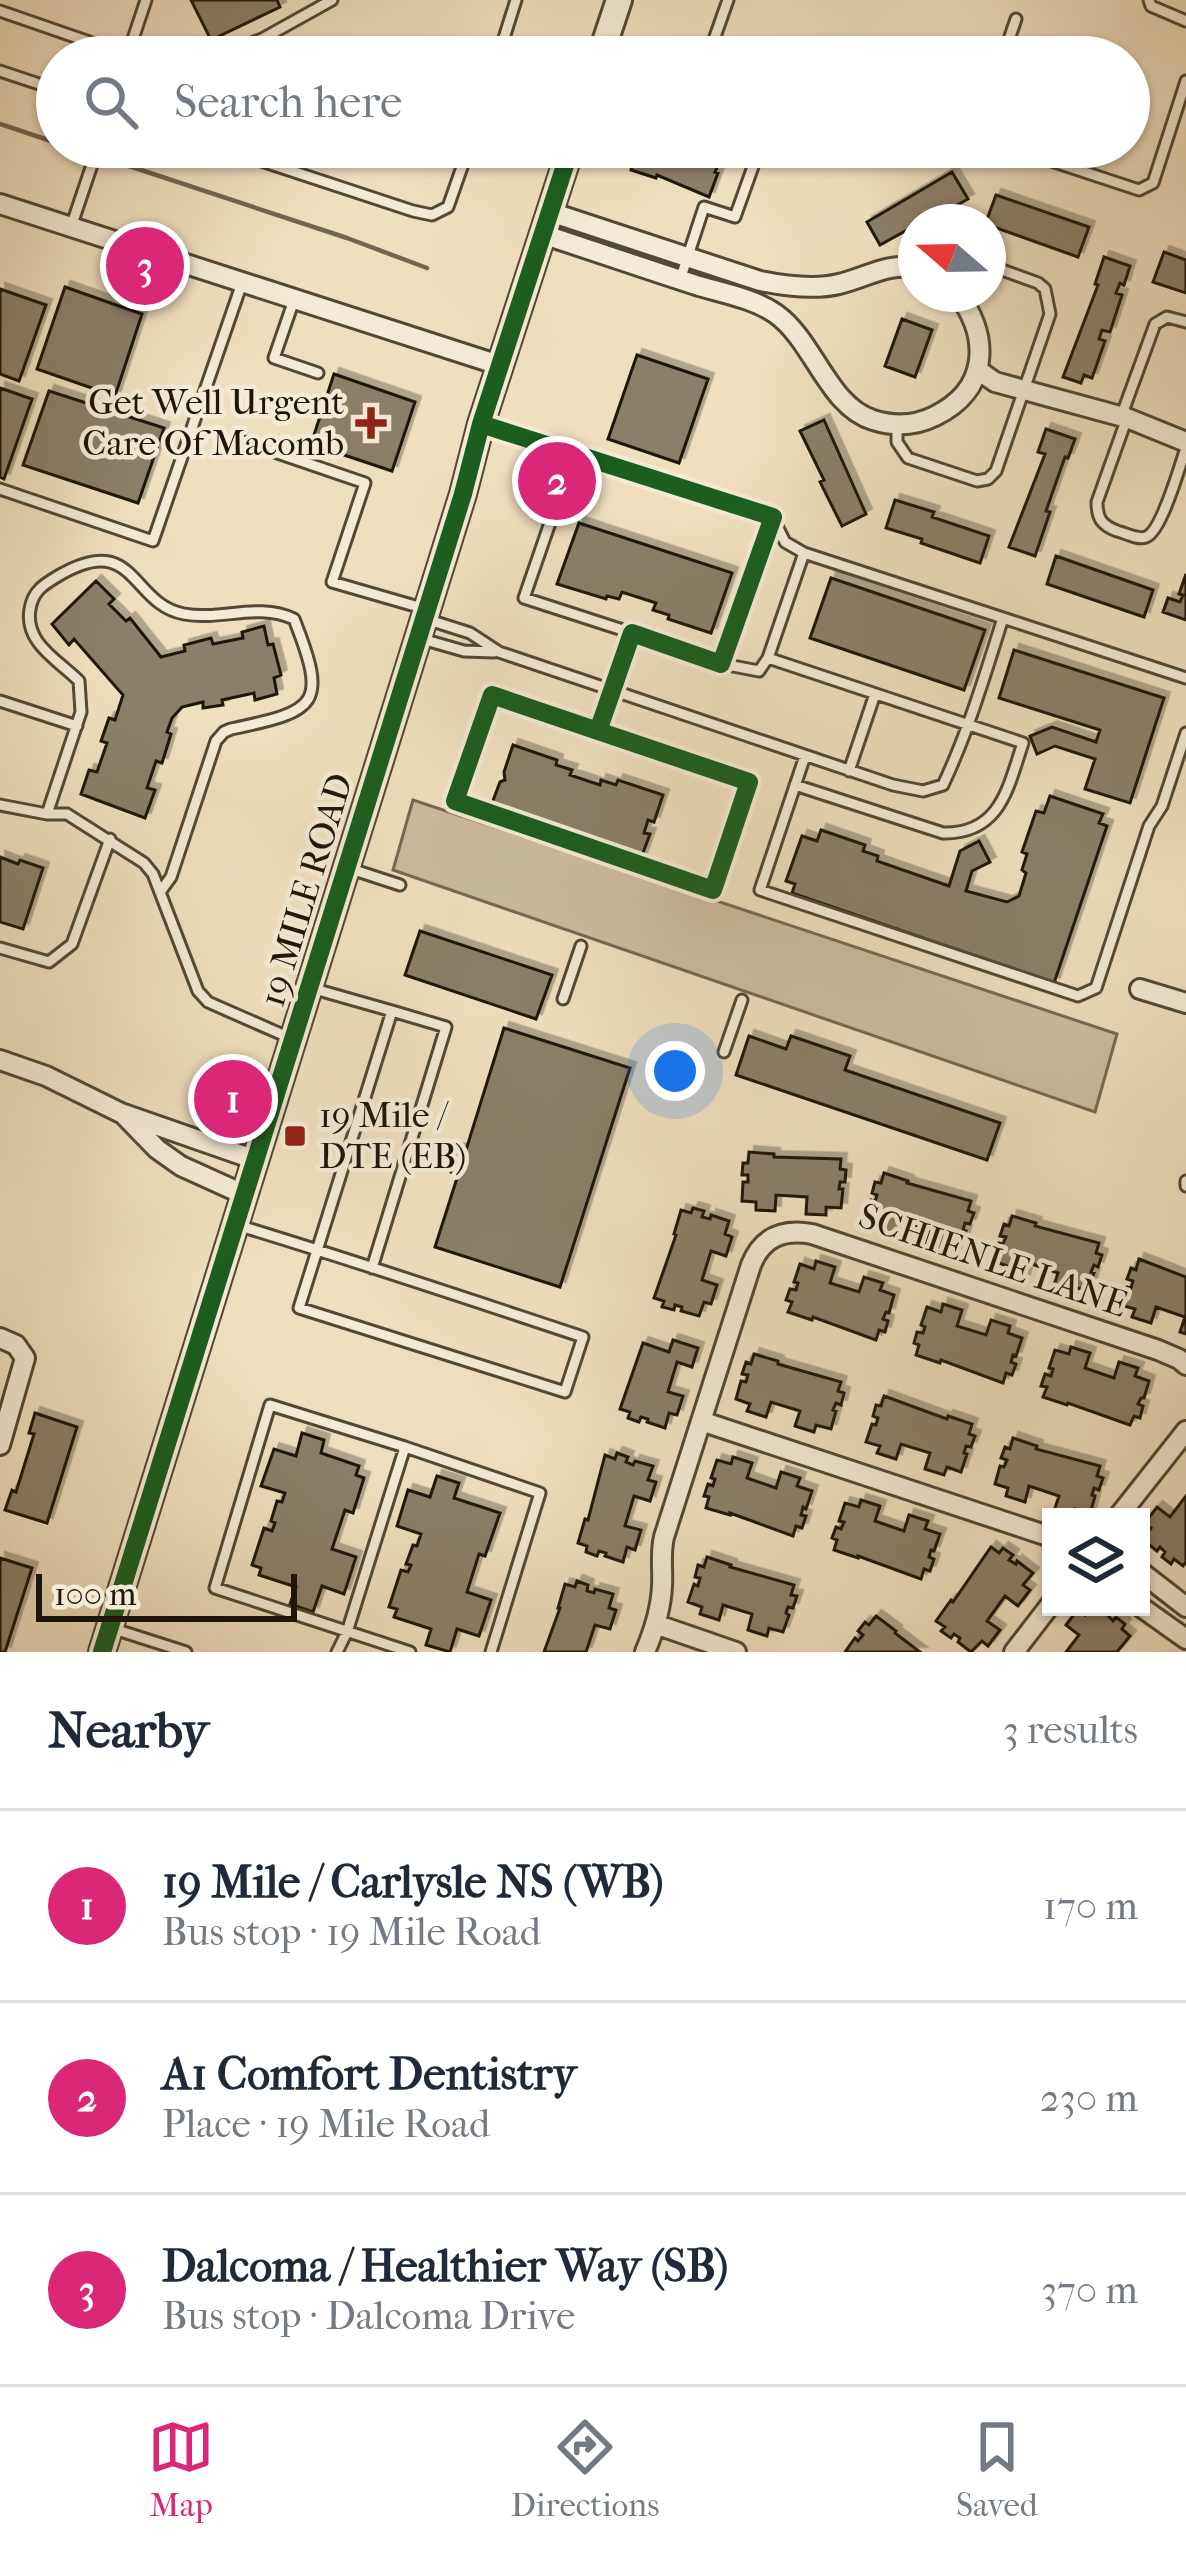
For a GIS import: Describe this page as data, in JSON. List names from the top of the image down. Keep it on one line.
{"streets":{"street":["19 MILE ROAD","SCHIENLE LANE"]},"places":{"health":["Get Well Urgent Care Of Macomb"],"transit":["19 Mile / DTE (EB)"]},"scale_bar":"100 m","north":"left","page":{"search":"Search here","pins":["3","2","1"],"scale":"100 m","heading":["Nearby","3 results"],"list":[{"mark":"1","name":"19 Mile / Carlysle NS (WB)","note":"Bus stop · 19 Mile Road","value":"170 m"},{"mark":"2","name":"A1 Comfort Dentistry","note":"Place · 19 Mile Road","value":"230 m"},{"mark":"3","name":"Dalcoma / Healthier Way (SB)","note":"Bus stop · Dalcoma Drive","value":"370 m"}],"nav":["Map","Directions","Saved"]}}
